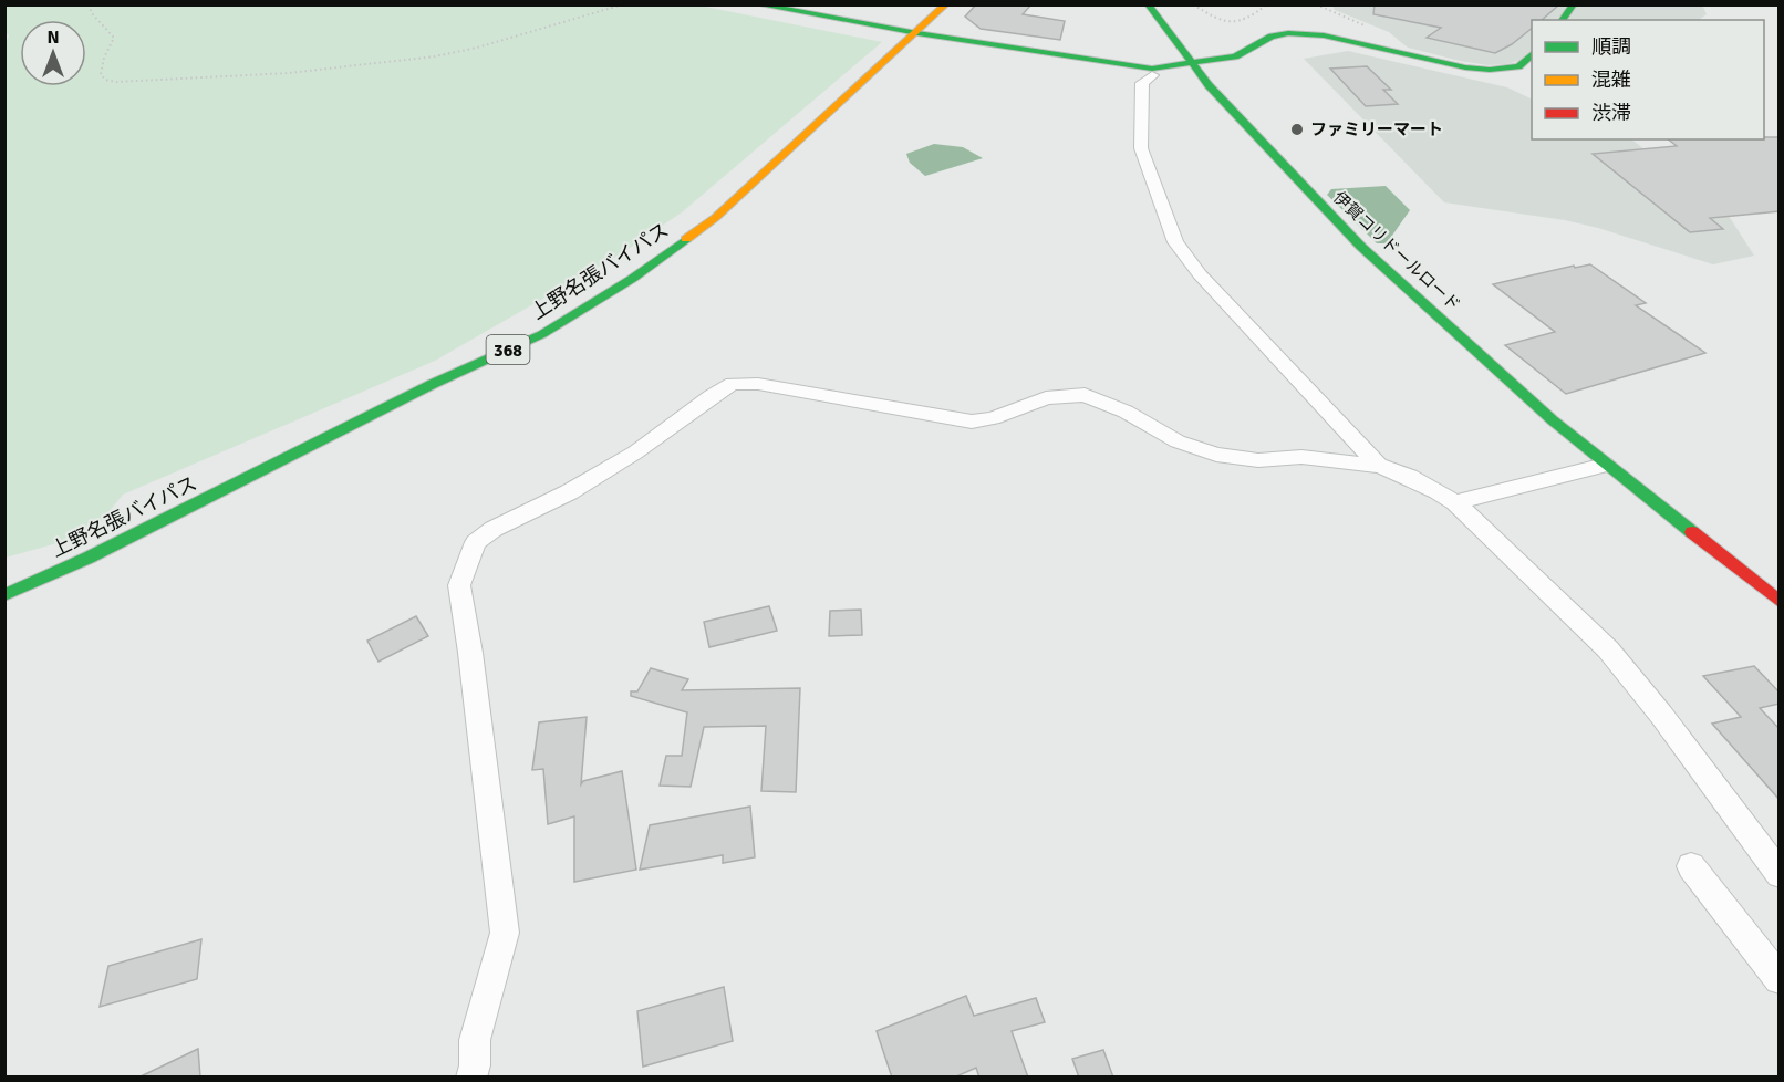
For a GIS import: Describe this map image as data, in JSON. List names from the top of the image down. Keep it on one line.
{"streets":{"main road":["伊賀コリドールロード","上野名張バイパス","368"]},"places":["ファミリーマート"],"legend":["順調","混雑","渋滞"],"north":"top"}
